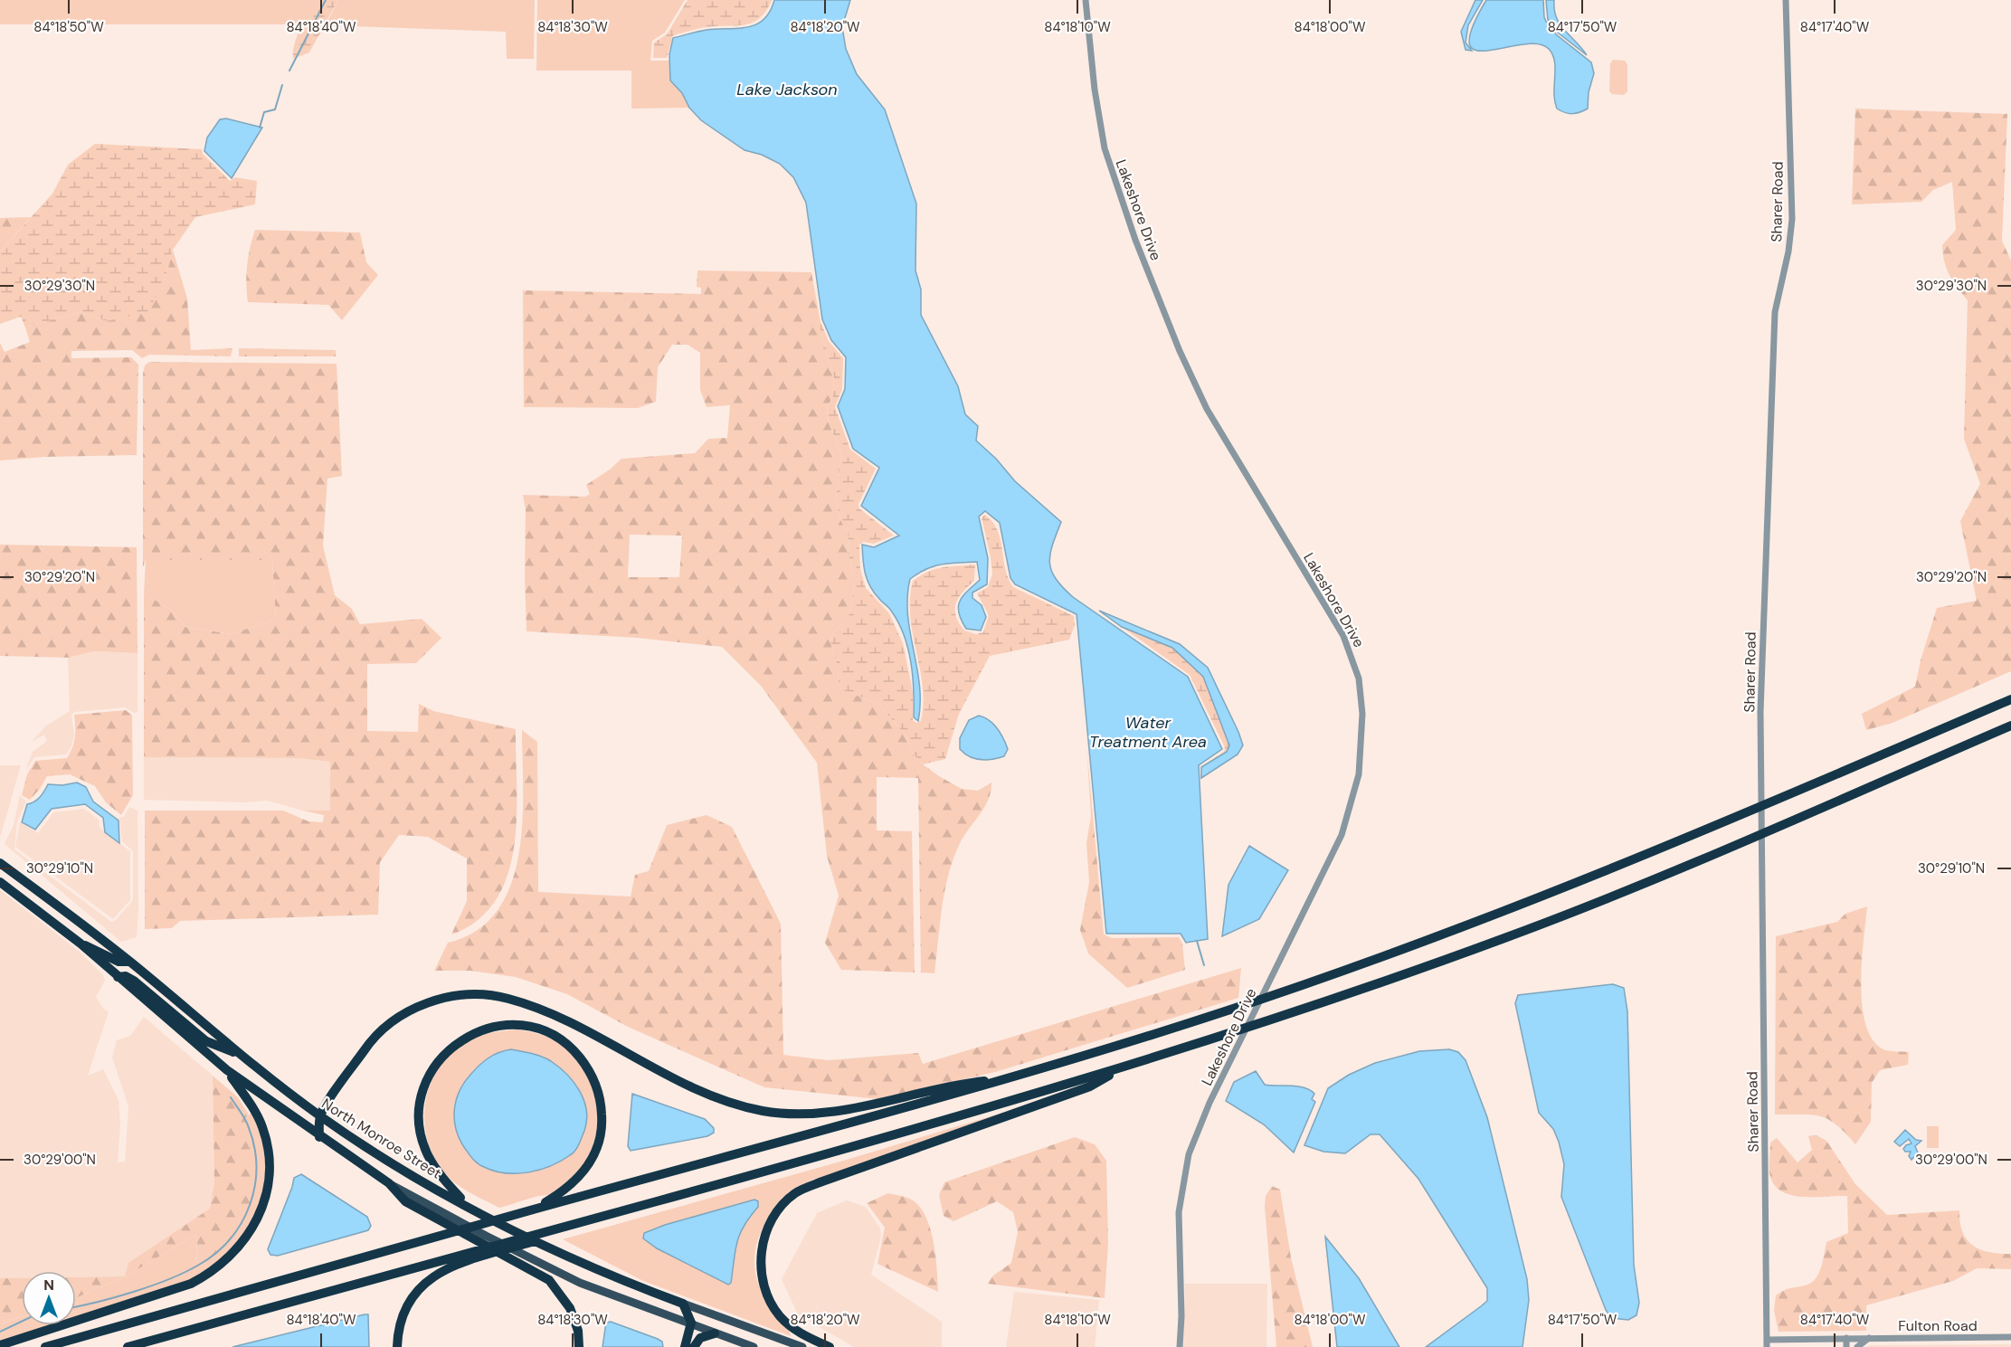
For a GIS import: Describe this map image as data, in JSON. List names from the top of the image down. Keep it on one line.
{"streets":{"highway":["North Monroe Street"],"street":["Sharer Road","Lakeshore Drive","Fulton Road"]},"crossings":[["Sharer Road","Fulton Road"]],"water":["Lake Jackson","Water Treatment Area"],"north":"top","coordinates":["84°18'50\"W","84°18'40\"W","84°18'30\"W","84°18'20\"W","84°18'10\"W","84°18'00\"W","84°17'50\"W","84°17'40\"W","30°29'30\"N","30°29'20\"N","30°29'10\"N","30°29'00\"N"]}
